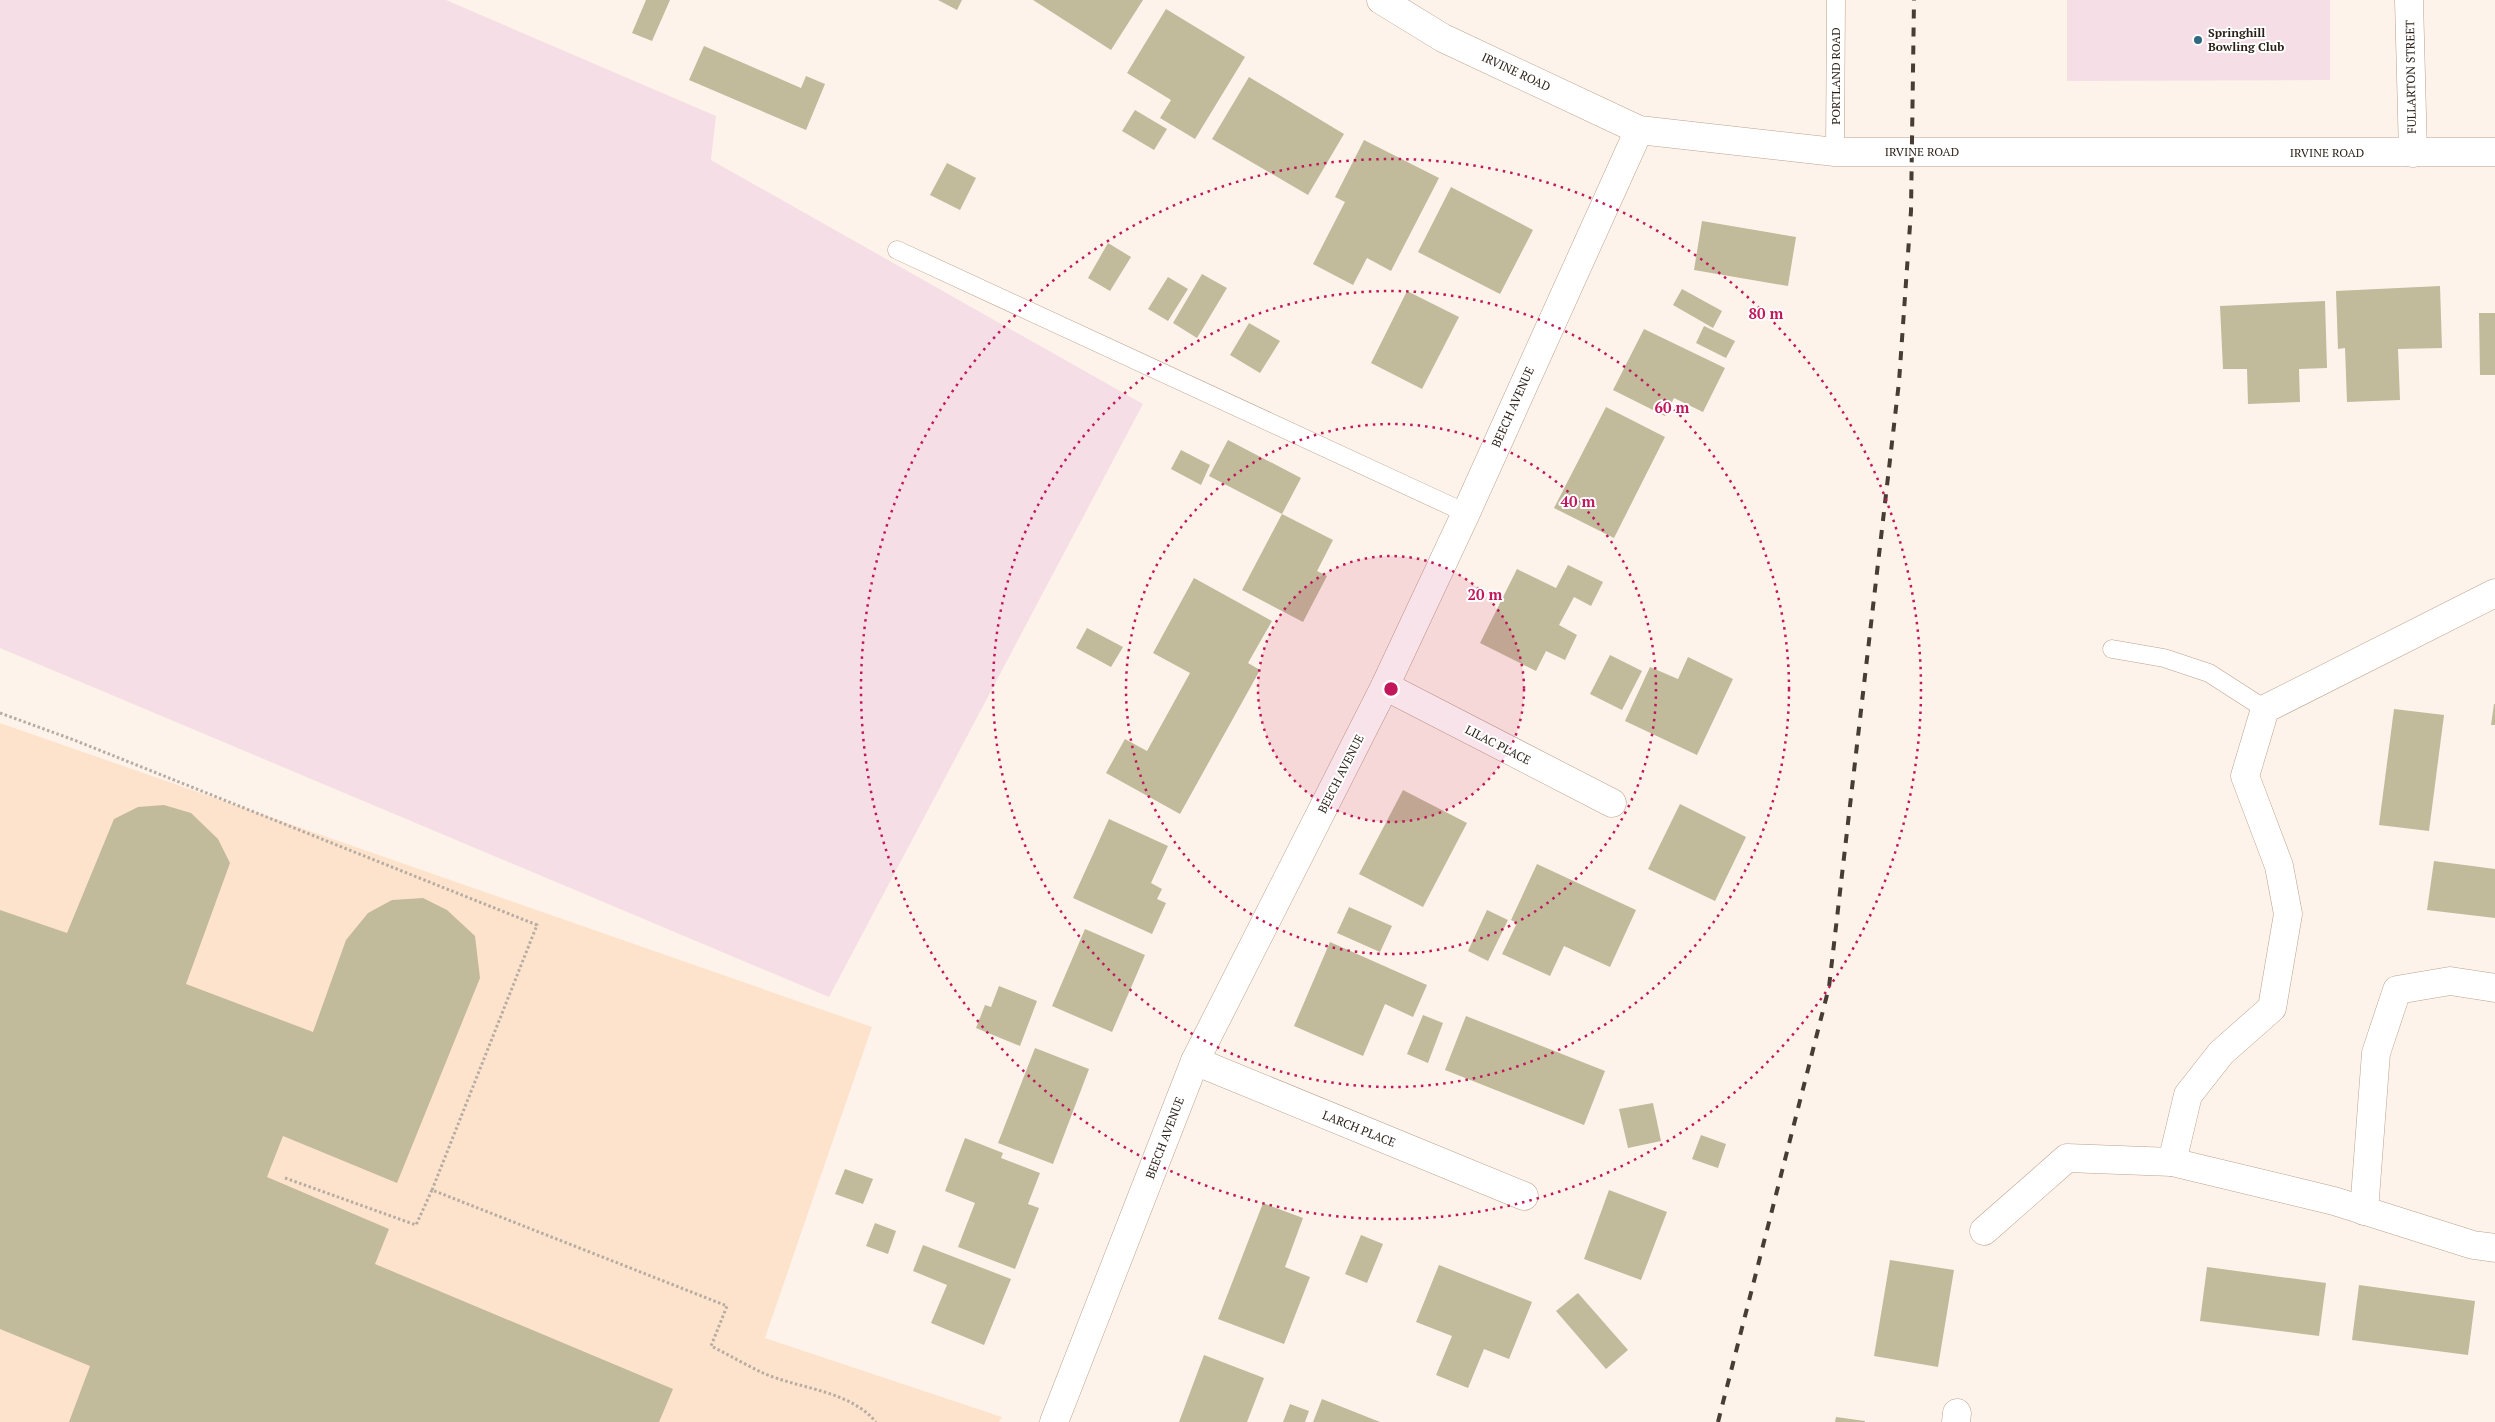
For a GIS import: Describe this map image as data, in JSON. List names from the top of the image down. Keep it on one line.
{"streets":{"street":["IRVINE ROAD","FULLARTON STREET","BEECH AVENUE","LILAC PLACE","LARCH PLACE"],"lane":["PORTLAND ROAD"]},"crossings":[["IRVINE ROAD","PORTLAND ROAD"],["IRVINE ROAD","FULLARTON STREET"],["IRVINE ROAD","BEECH AVENUE"],["BEECH AVENUE","LILAC PLACE"],["BEECH AVENUE","LARCH PLACE"]],"places":["Springhill Bowling Club"],"rings":["80 m","60 m","40 m","20 m"]}
